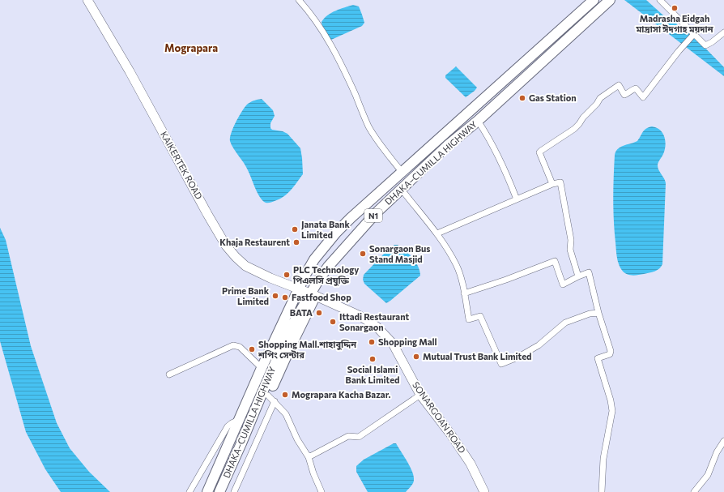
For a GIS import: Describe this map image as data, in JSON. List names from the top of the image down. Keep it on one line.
{"streets":{"highway":["DHAKA–CUMILLA HIGHWAY","N1"],"main road":["KAIKERTEK ROAD","SONARGOAN ROAD"]},"crossings":[["DHAKA–CUMILLA HIGHWAY","KAIKERTEK ROAD"],["DHAKA–CUMILLA HIGHWAY","SONARGOAN ROAD"],["KAIKERTEK ROAD","SONARGOAN ROAD"]],"districts":["Mograpara"],"places":["Madrasha Eidgah মাদ্রাসা ঈদগাহ ময়দান","Gas Station","Janata Bank Limited","Khaja Restaurent","Sonargaon Bus Stand Masjid","PLC Technology পিএলসি প্রযুক্তি","Prime Bank Limited","Fastfood Shop","BATA","Ittadi Restaurant Sonargaon","Shopping Mall","Shopping Mall.শাহাবুদ্দিন শপিং সেন্টার","Mutual Trust Bank Limited","Social Islami Bank Limited","Mograpara Kacha Bazar."]}
